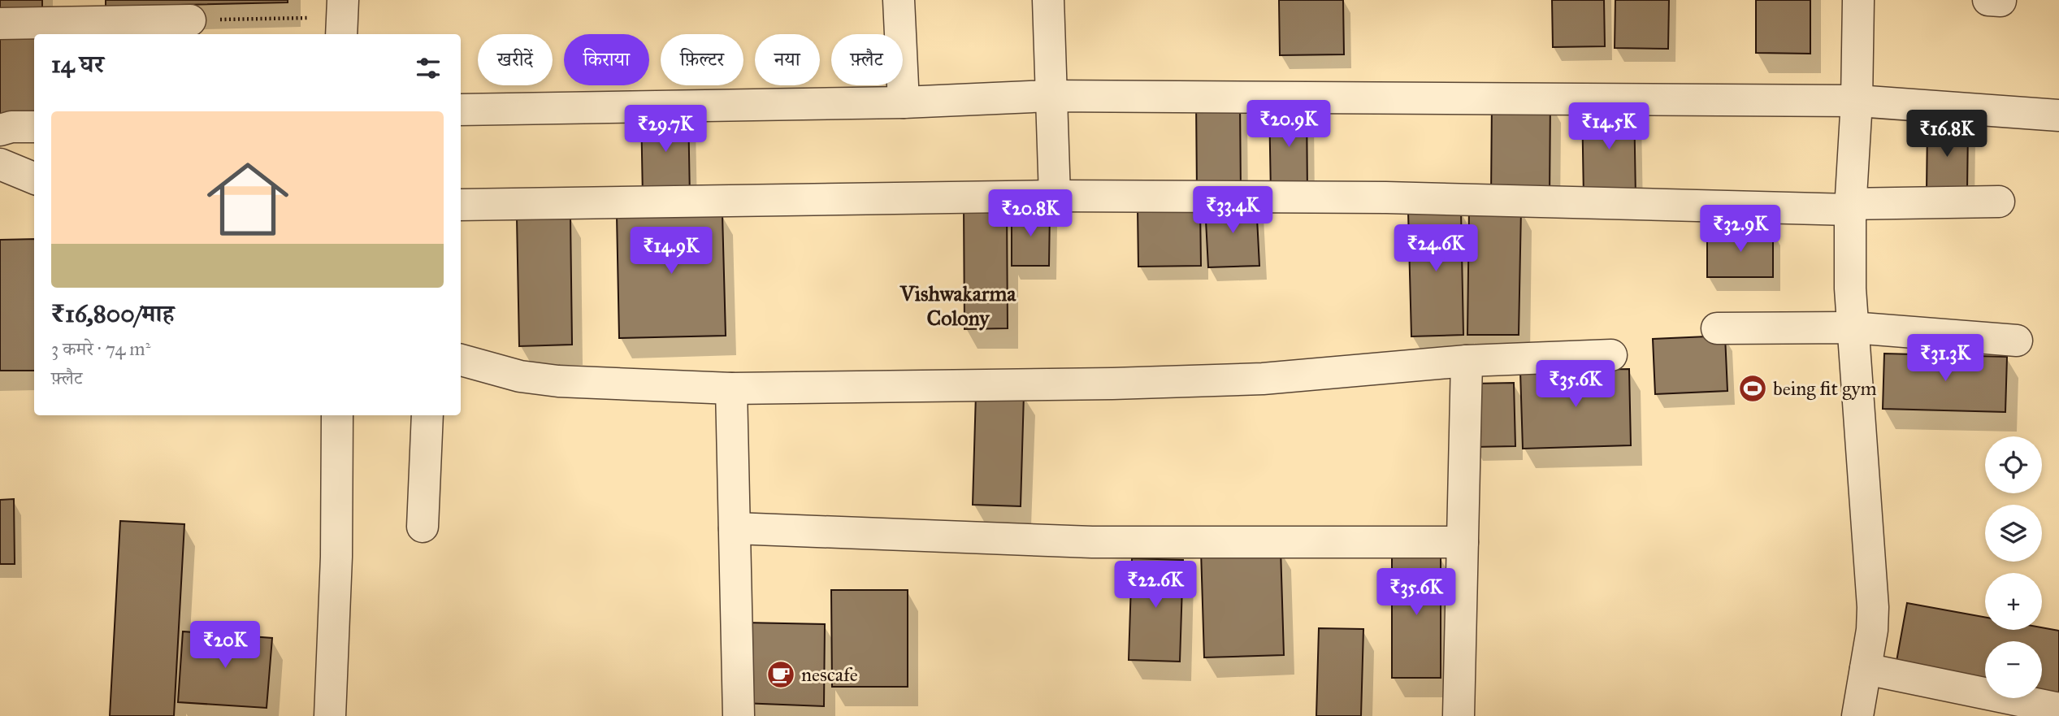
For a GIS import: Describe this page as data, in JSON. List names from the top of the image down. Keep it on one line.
{"districts":["Vishwakarma Colony"],"places":{"sports":["being fit gym"],"cafe":["nescafe"]},"page":{"chip":["खरीदें","किराया","फ़िल्टर","नया","फ़्लैट"],"heading":"14 घर","price":["₹20.9K","₹14.5K","₹29.7K","₹16.8K","₹33.4K","₹20.8K","₹32.9K","₹24.6K","₹14.9K","₹31.3K","₹35.6K","₹22.6K","₹35.6K","₹20K"],"list":[{"name":"₹16,800/माह","note":"3 कमरे · 74 m² · फ़्लैट"}],"map_buttons":["+","−"]}}
